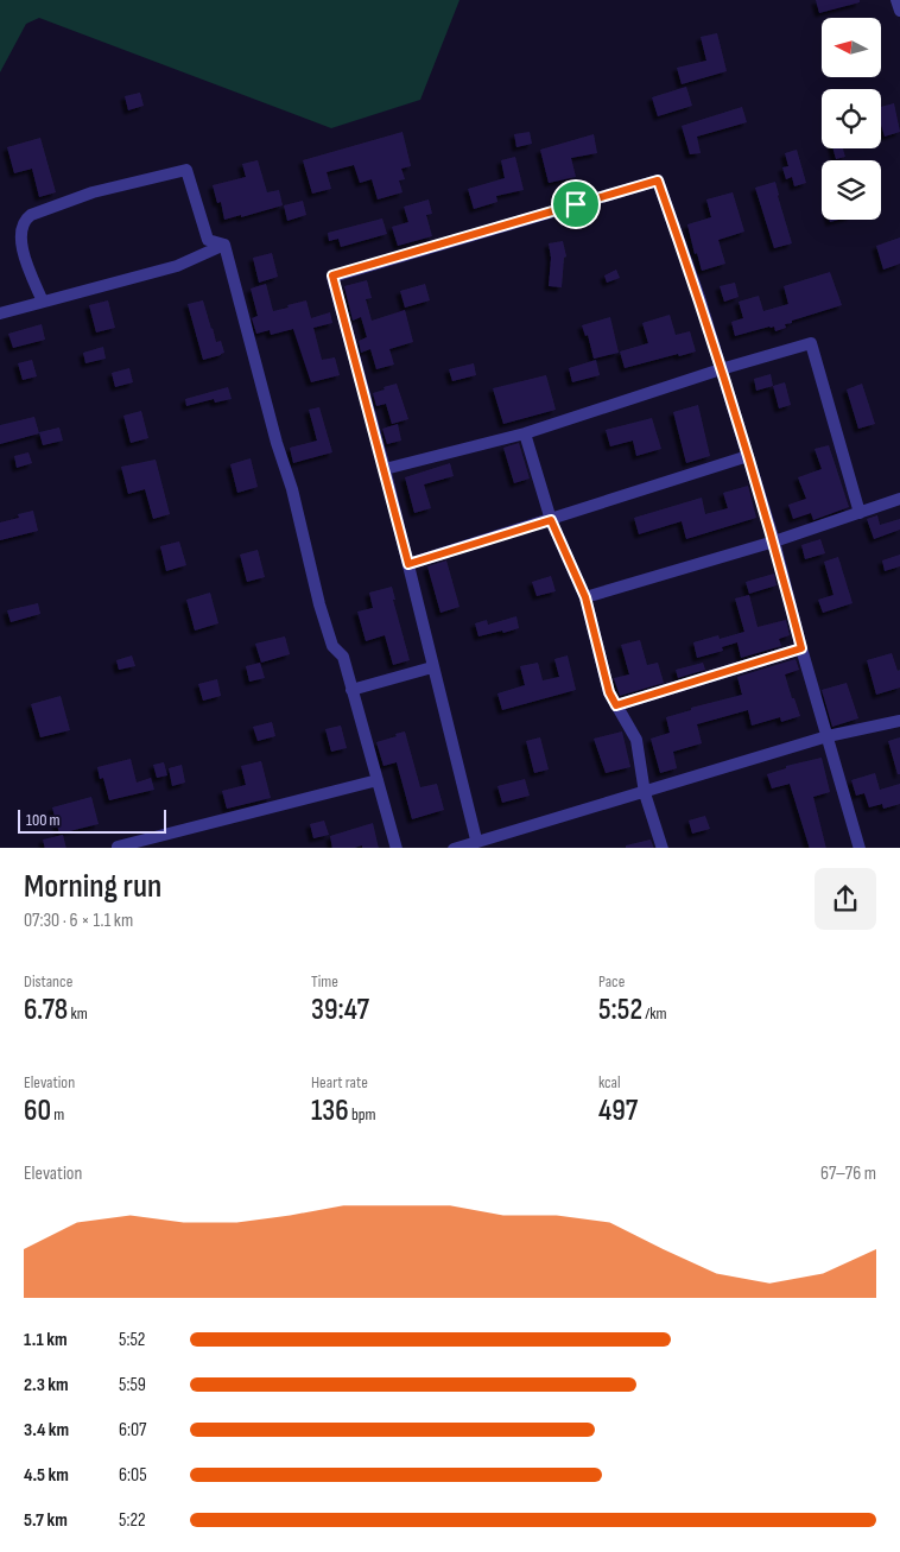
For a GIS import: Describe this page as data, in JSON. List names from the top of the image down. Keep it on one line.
{"scale_bar":"100 m","north":"left","page":{"scale":"100 m","heading":["Morning run","07:30 · 6 × 1.1 km"],"stats":[["Distance","6.78 km"],["Time","39:47"],["Pace","5:52 /km"],["Elevation","60 m"],["Heart rate","136 bpm"],["kcal","497"]],"chart":["Elevation","67–76 m"],"list":[{"name":"1.1 km","note":"5:52"},{"name":"2.3 km","note":"5:59"},{"name":"3.4 km","note":"6:07"},{"name":"4.5 km","note":"6:05"},{"name":"5.7 km","note":"5:22"}]}}
